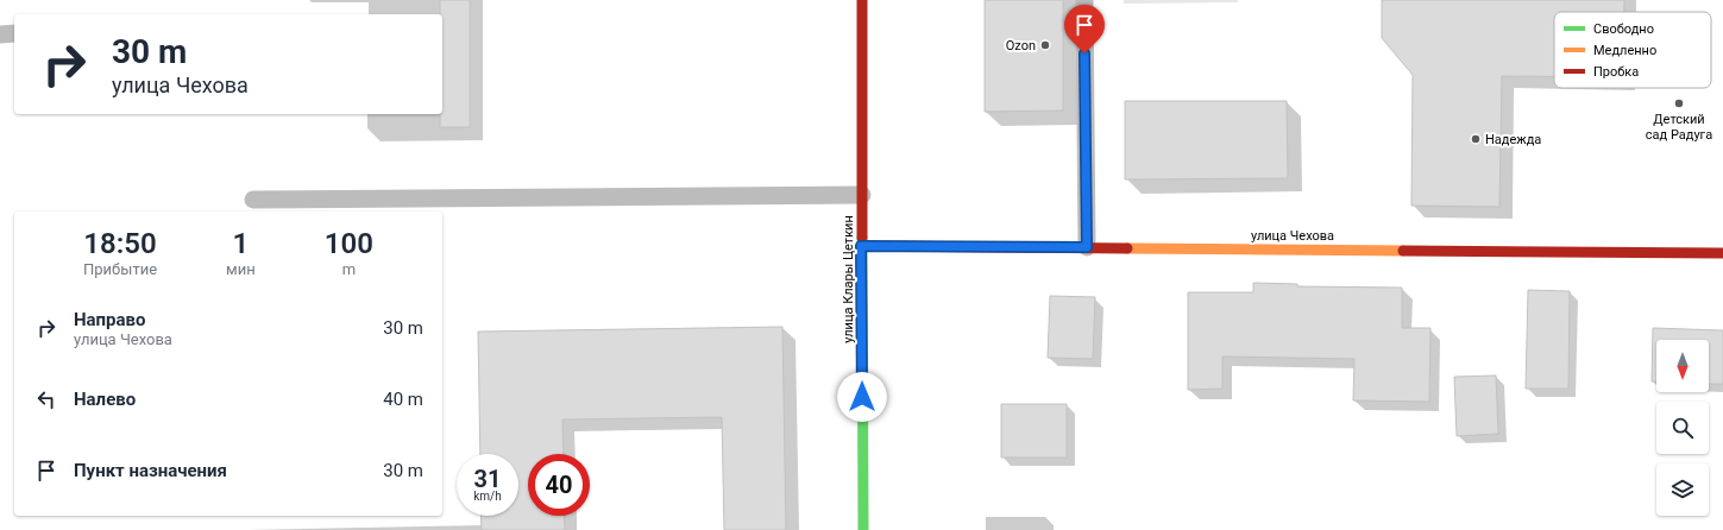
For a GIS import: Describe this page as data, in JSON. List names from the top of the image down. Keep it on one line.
{"streets":{"street":["улица Чехова","улица Клары Цеткин"]},"crossings":[["улица Чехова","улица Клары Цеткин"]],"places":["Ozon","Детский сад Радуга","Надежда"],"legend":["Свободно","Медленно","Пробка"],"north":"bottom","page":{"turn":["30 m","улица Чехова"],"eta":["18:50","Прибытие","1","мин","100","m"],"list":[{"name":"Направо","note":"улица Чехова","value":"30 m"},{"name":"Налево","value":"40 m"},{"name":"Пункт назначения","value":"30 m"}],"speed":"31 km/h","limit":"40"}}
